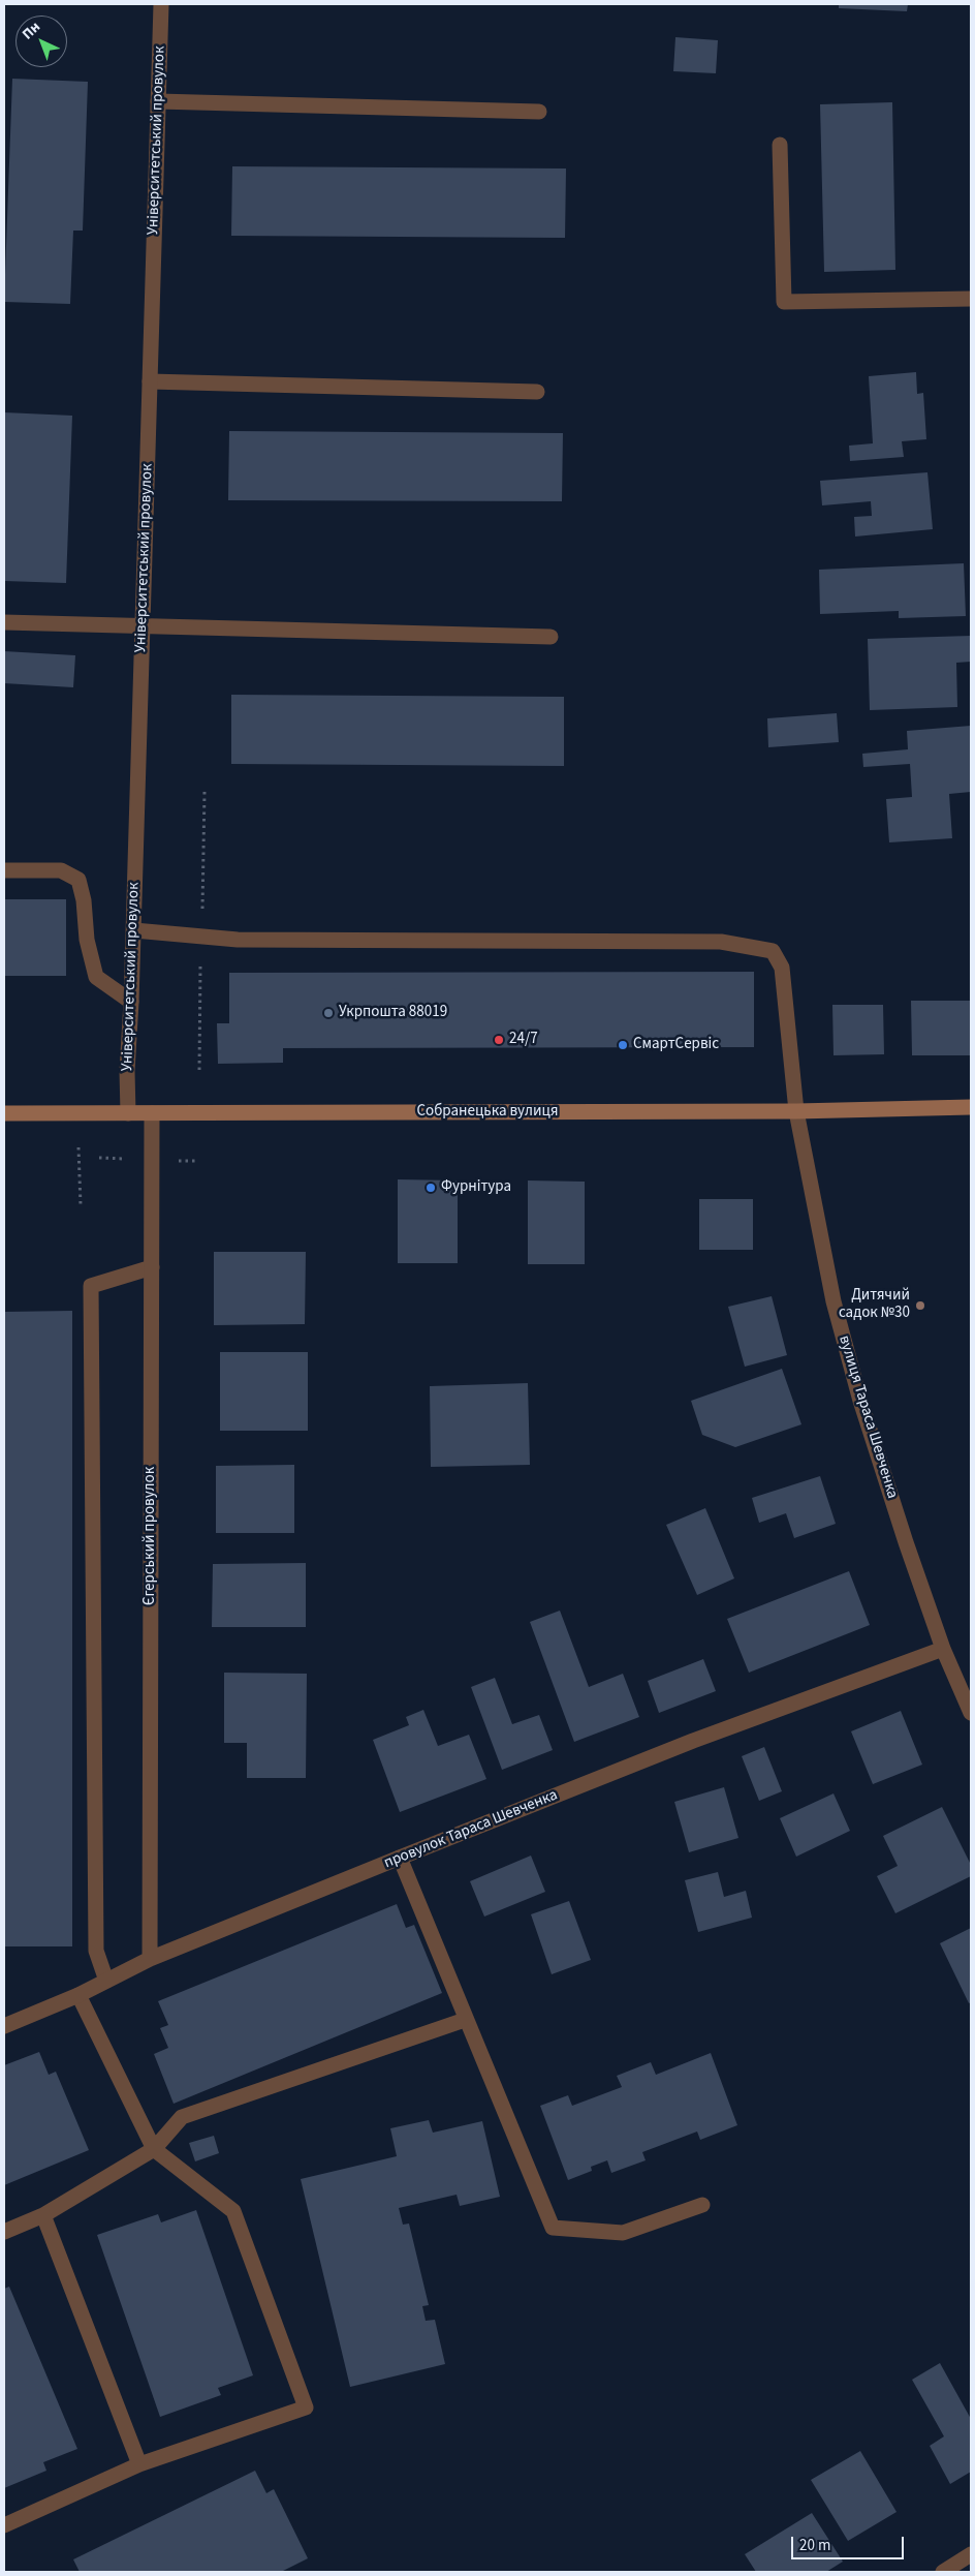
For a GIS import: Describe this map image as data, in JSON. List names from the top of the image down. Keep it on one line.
{"streets":{"main road":["Собранецька вулиця"],"street":["Університетський провулок","вулиця Тараса Шевченка","Єгерський провулок","провулок Тараса Шевченка"]},"crossings":[["Університетський провулок","Собранецька вулиця"],["Університетський провулок","вулиця Тараса Шевченка"],["Собранецька вулиця","вулиця Тараса Шевченка"],["Собранецька вулиця","Єгерський провулок"],["вулиця Тараса Шевченка","провулок Тараса Шевченка"],["Єгерський провулок","провулок Тараса Шевченка"]],"places":["Укрпошта 88019","24/7","СмартСервіс","Фурнітура","Дитячий садок №30"],"scale_bar":"20 m","north":"top left"}
